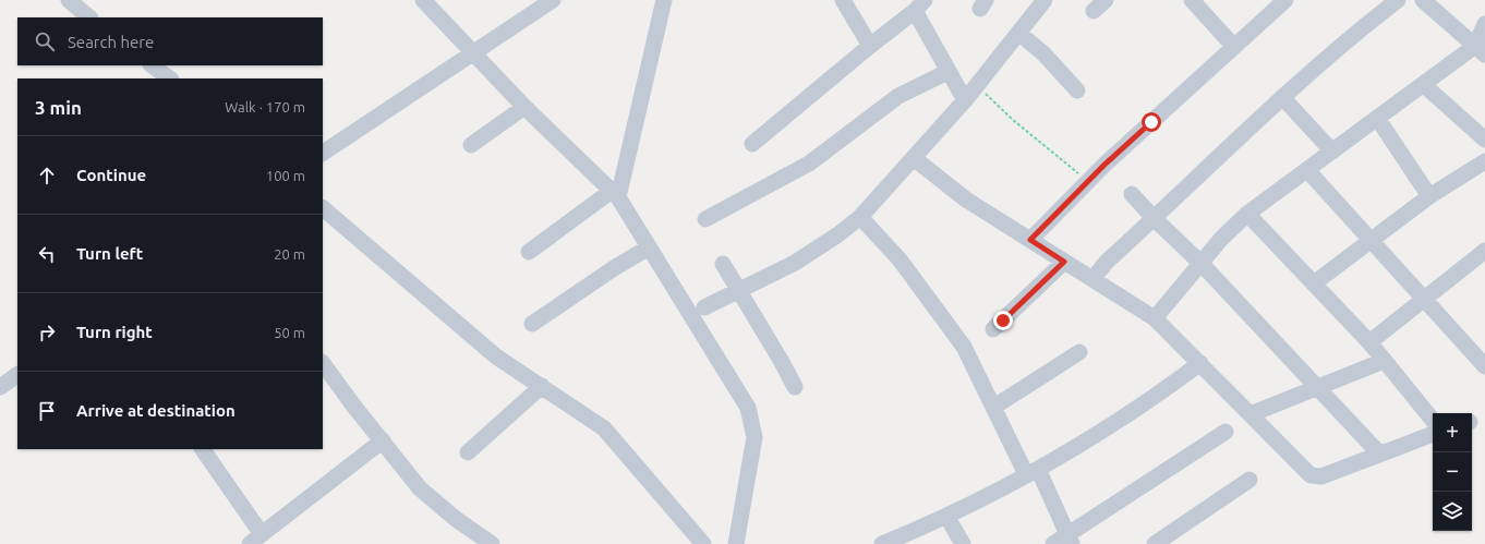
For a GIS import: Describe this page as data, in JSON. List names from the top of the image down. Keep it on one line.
{"page":{"search":"Search here","heading":["3 min","Walk · 170 m"],"list":[["Continue","100 m"],["Turn left","20 m"],["Turn right","50 m"],"Arrive at destination"],"map_buttons":["+","−"]}}
